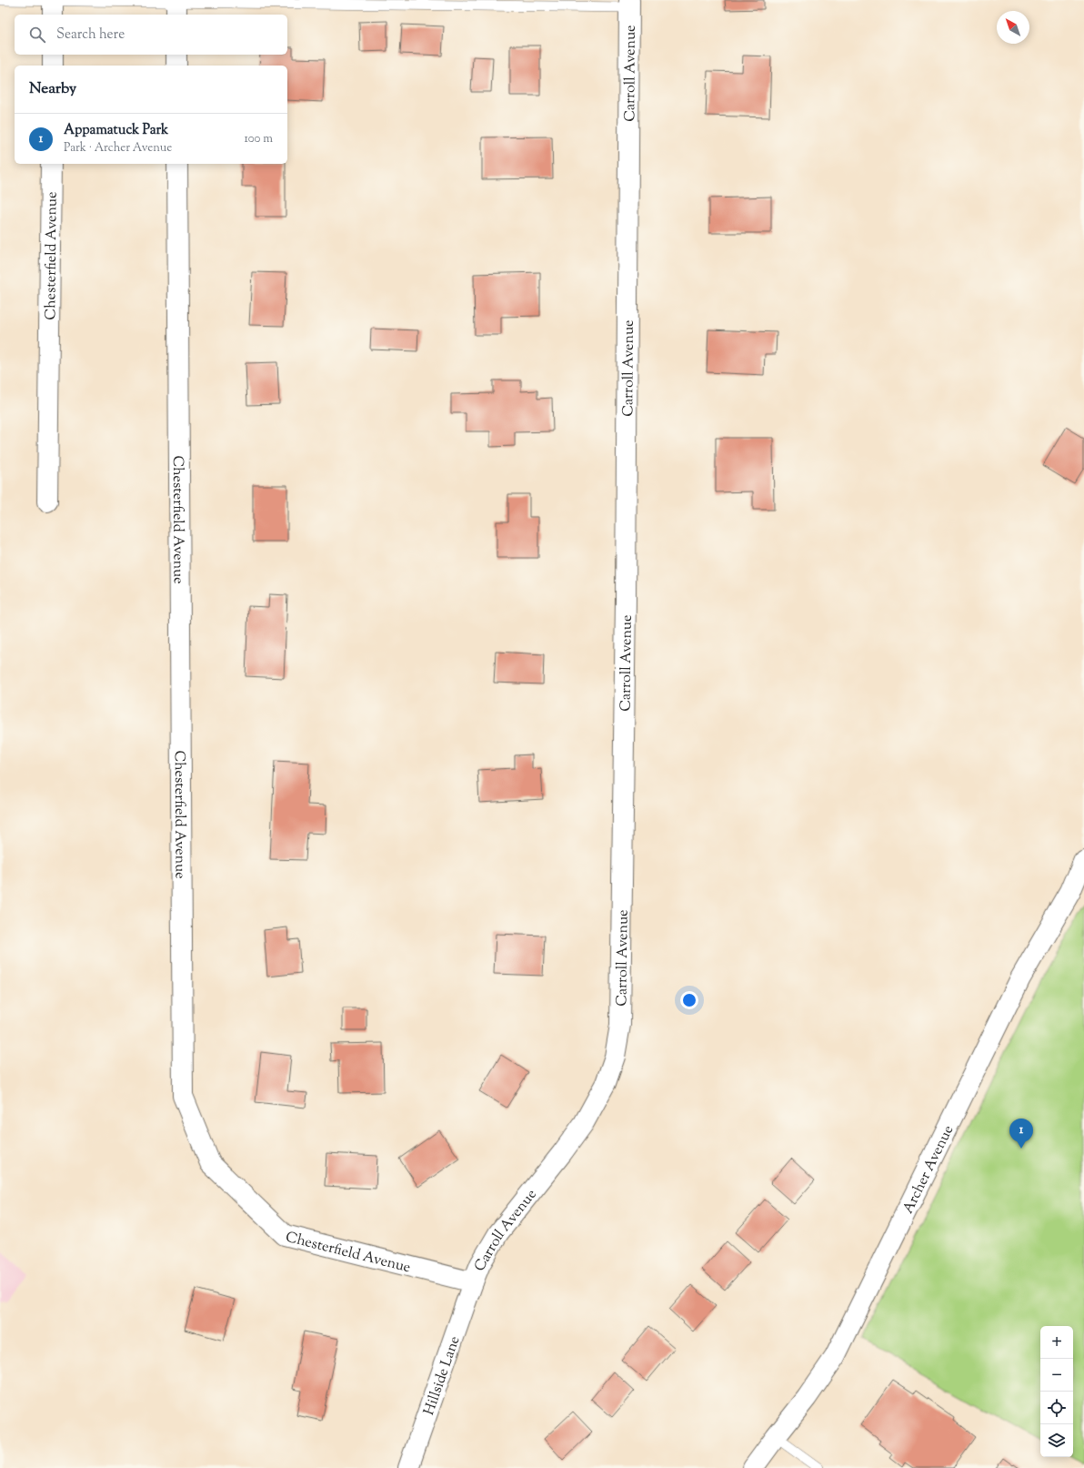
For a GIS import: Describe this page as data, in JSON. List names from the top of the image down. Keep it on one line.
{"streets":{"street":["Carroll Avenue","Chesterfield Avenue","Archer Avenue","Hillside Lane"]},"crossings":[["Carroll Avenue","Chesterfield Avenue"],["Carroll Avenue","Hillside Lane"],["Chesterfield Avenue","Hillside Lane"]],"north":"top left","page":{"search":"Search here","heading":"Nearby","list":[{"mark":"1","name":"Appamatuck Park","note":"Park · Archer Avenue","value":"100 m"}],"pins":"1","map_buttons":["+","−"]}}
